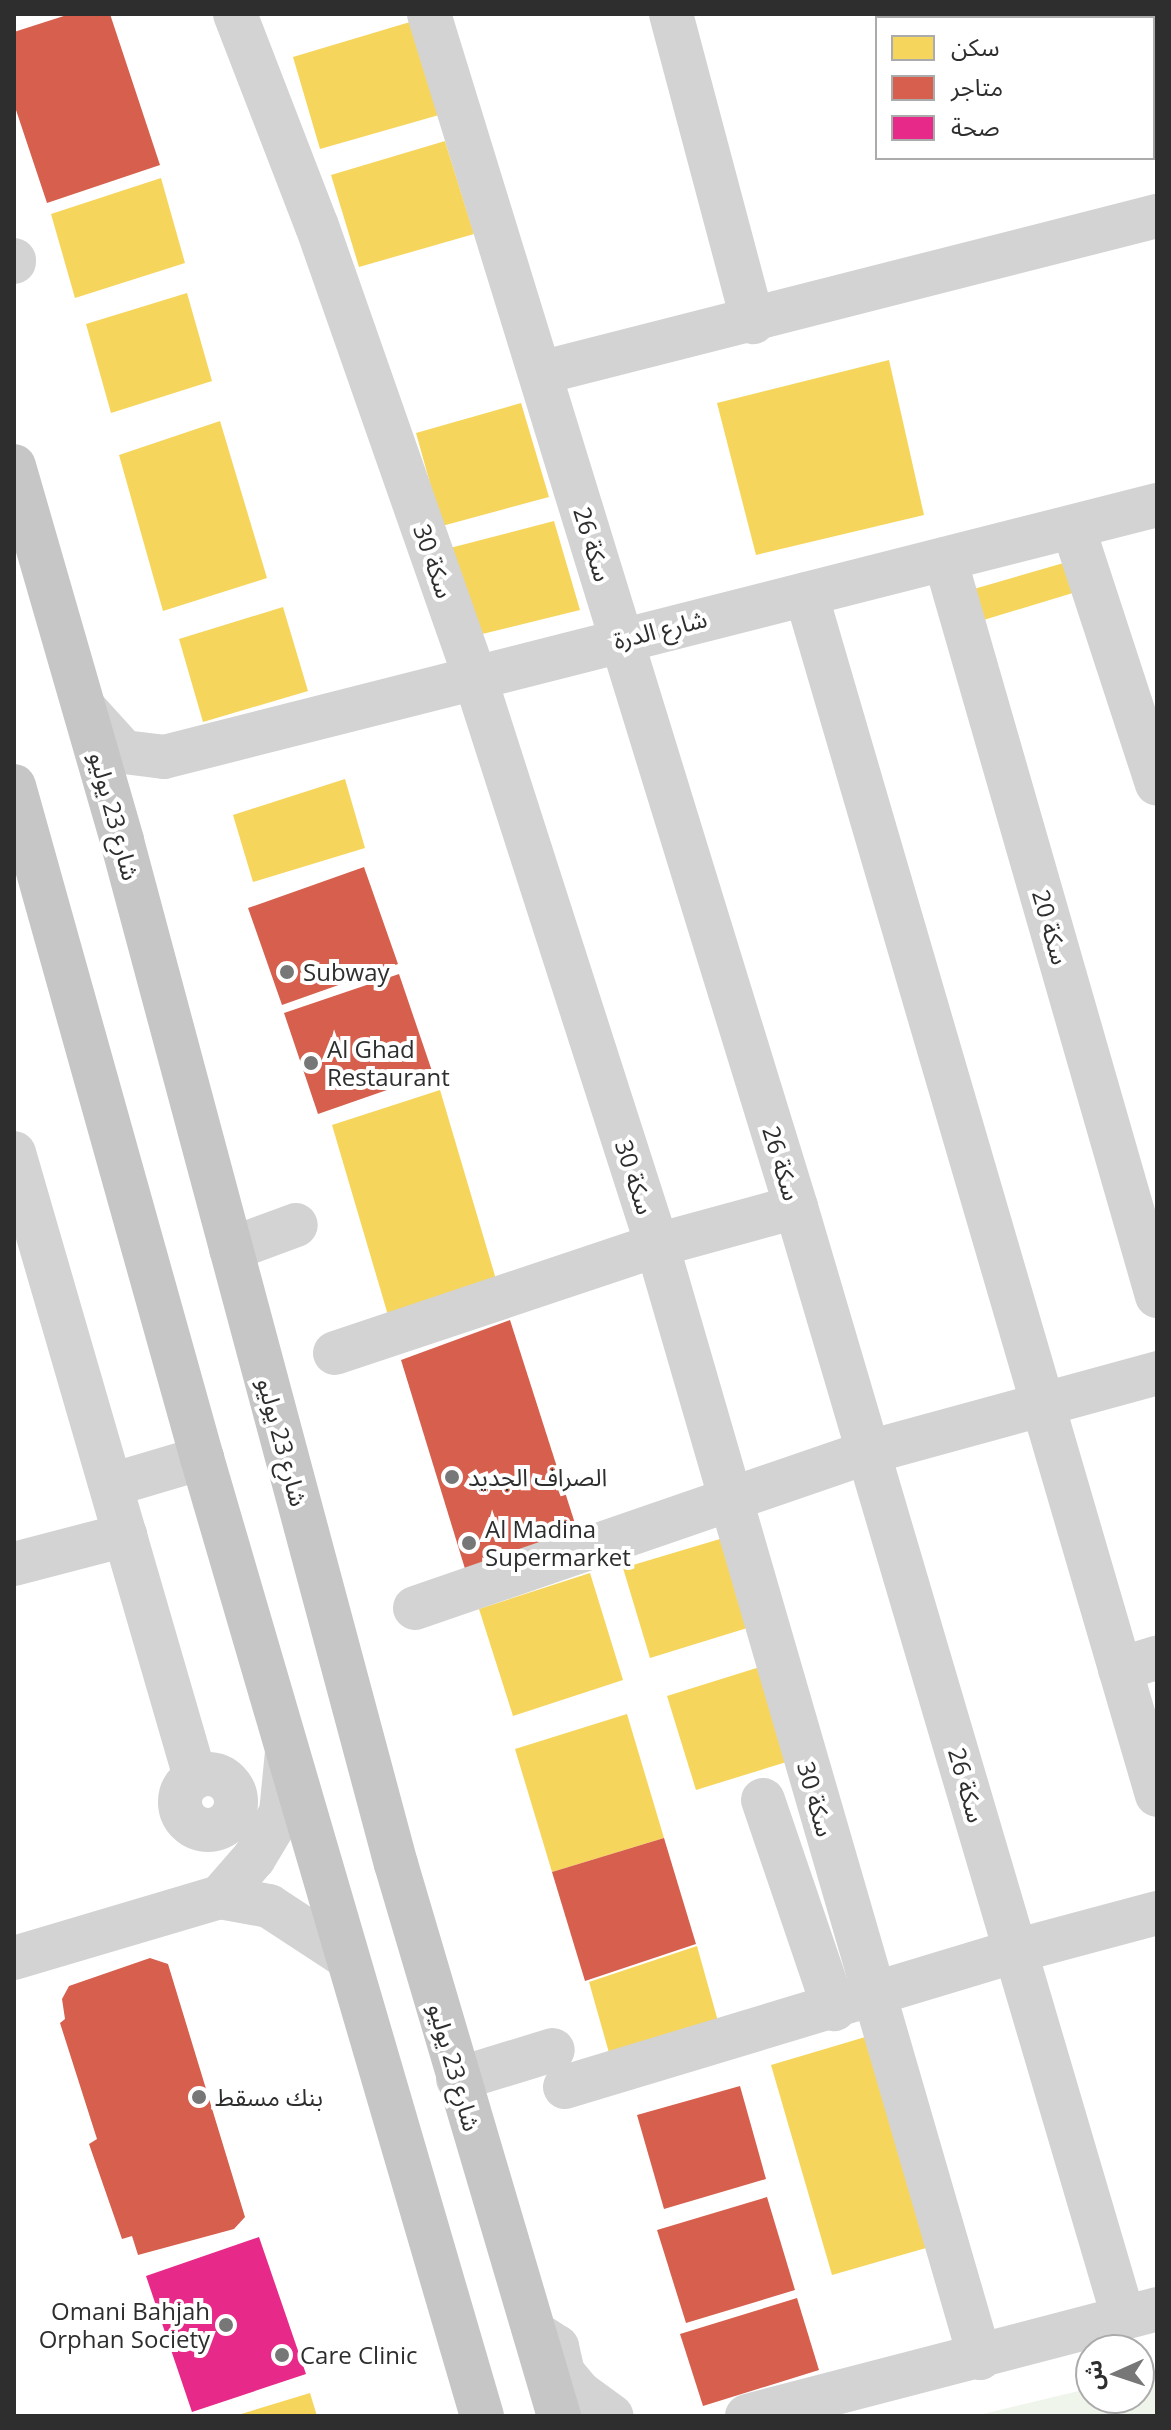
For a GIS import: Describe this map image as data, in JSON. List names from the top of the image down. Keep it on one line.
{"streets":{"main road":["شارع 23 يوليو"],"street":["سكة 26","سكة 30","شارع الدرة","سكة 20"]},"crossings":[["سكة 26","شارع الدرة"],["سكة 30","شارع الدرة"],["شارع الدرة","شارع 23 يوليو"],["شارع الدرة","سكة 20"]],"places":["Subway","Al Ghad Restaurant","الصراف الجديد","Al Madina Supermarket","بنك مسقط","Omani Bahjah Orphan Society","Care Clinic"],"legend":["سكن","متاجر","صحة"],"north":"left"}
